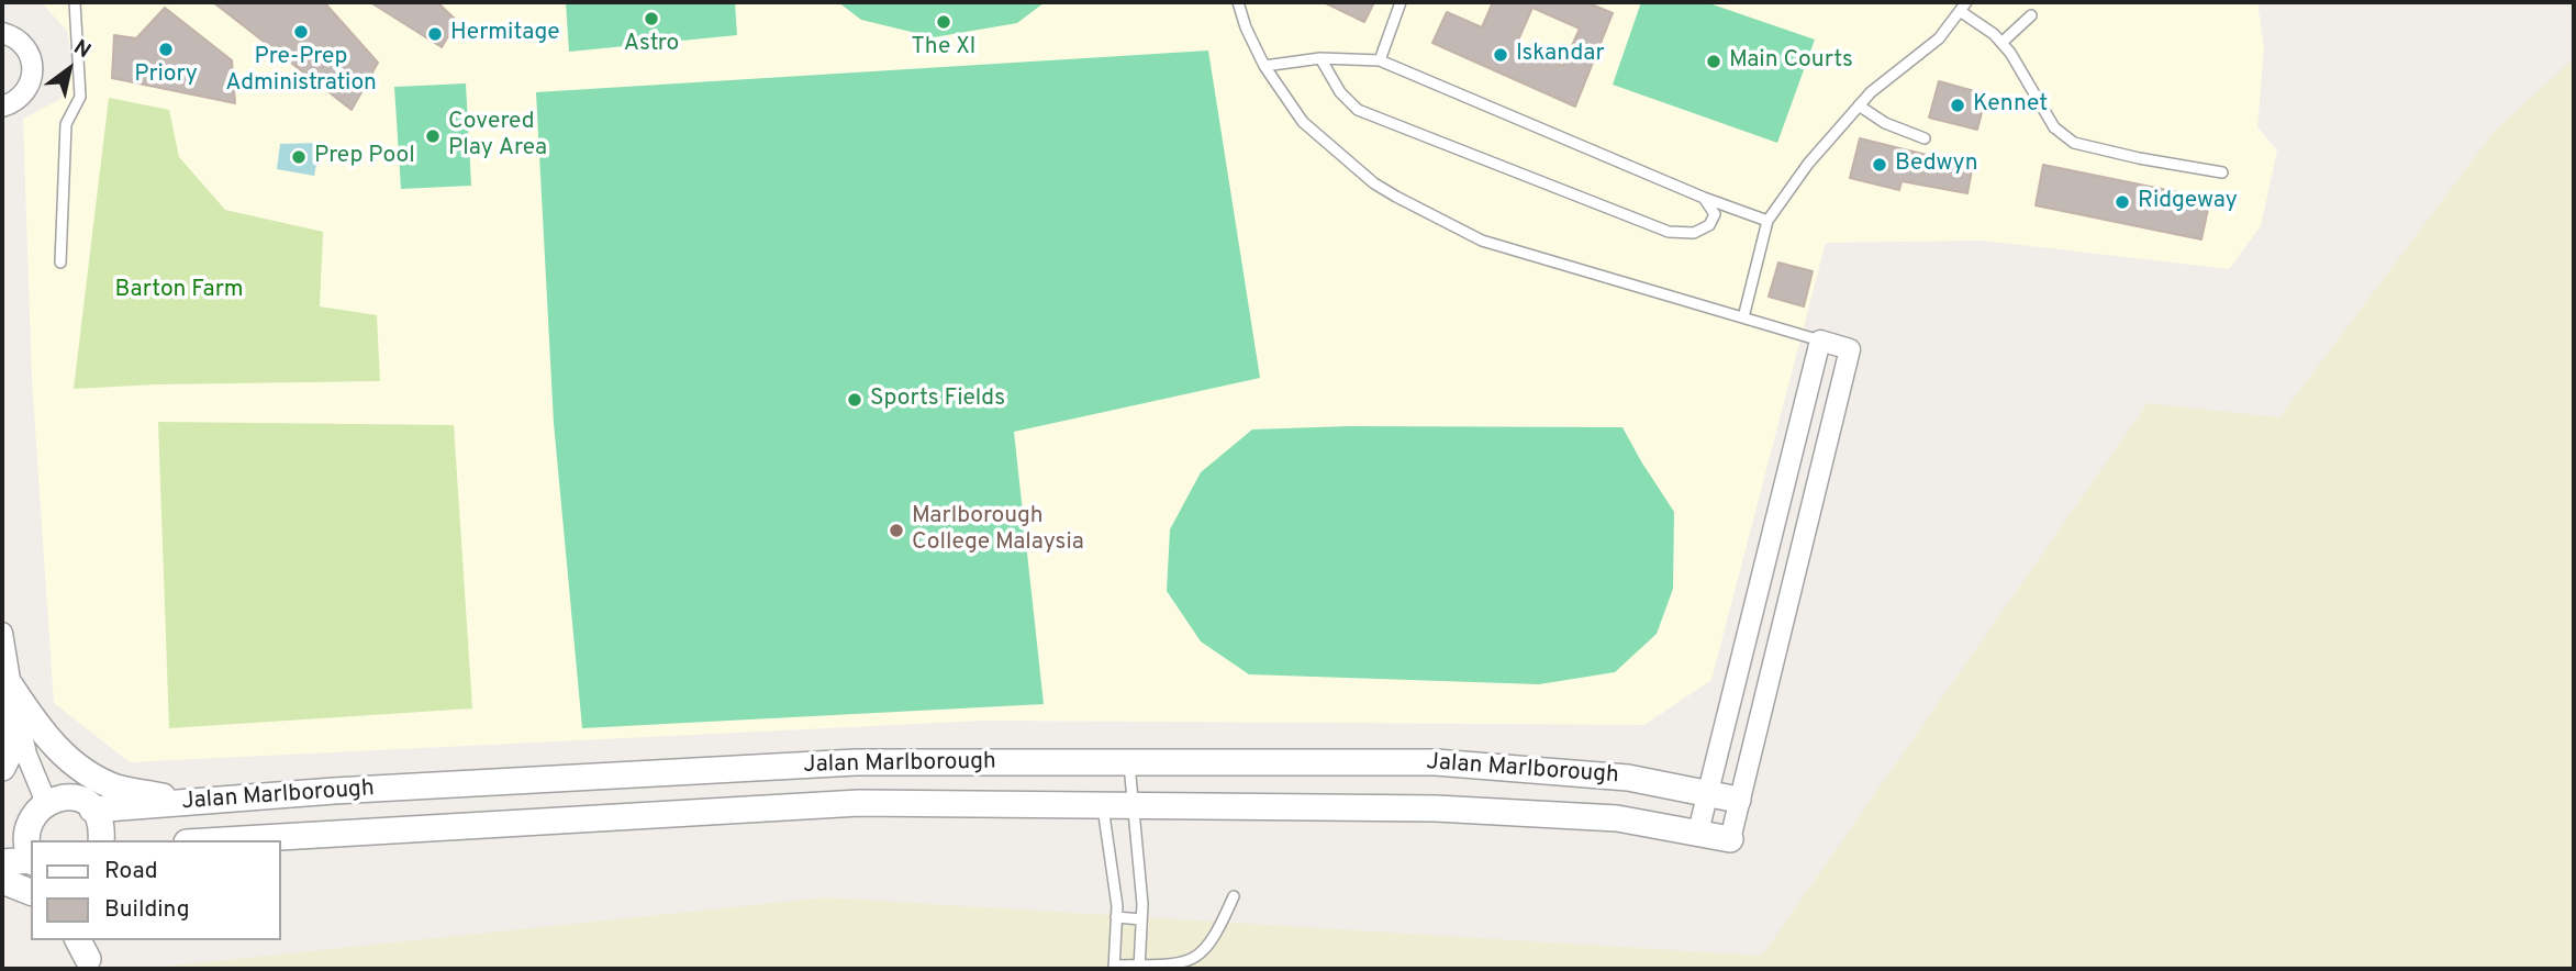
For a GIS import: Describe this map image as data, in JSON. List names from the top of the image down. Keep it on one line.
{"streets":{"street":["Jalan Marlborough"]},"parks":["Barton Farm"],"places":["Astro","The XI","Pre-Prep Administration","Hermitage","Priory","Iskandar","Main Courts","Kennet","Covered Play Area","Prep Pool","Bedwyn","Ridgeway","Sports Fields","Marlborough College Malaysia"],"legend":["Road","Building"],"north":"top right"}
